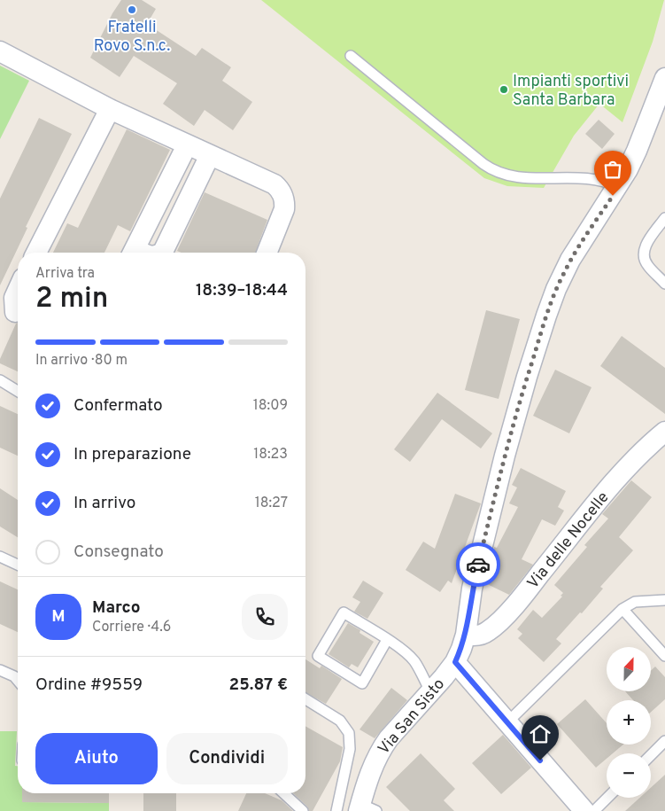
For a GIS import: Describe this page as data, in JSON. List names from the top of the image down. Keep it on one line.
{"streets":{"street":["Via delle Nocelle","Via San Sisto"]},"crossings":[["Via delle Nocelle","Via San Sisto"]],"places":["Fratelli Rovo S.n.c.","Impianti sportivi Santa Barbara"],"north":"top","page":{"heading":["2 min","Arriva tra","18:39–18:44"],"panel":["Marco","Corriere · 4.6","Ordine #9559","25.87 €"],"bar":"In arrivo · 80 m","list":[["Confermato","18:09"],["In preparazione","18:23"],["In arrivo","18:27"],"Consegnato"],"round":"M","map_buttons":["+","−"],"buttons":["Aiuto","Condividi"]}}
